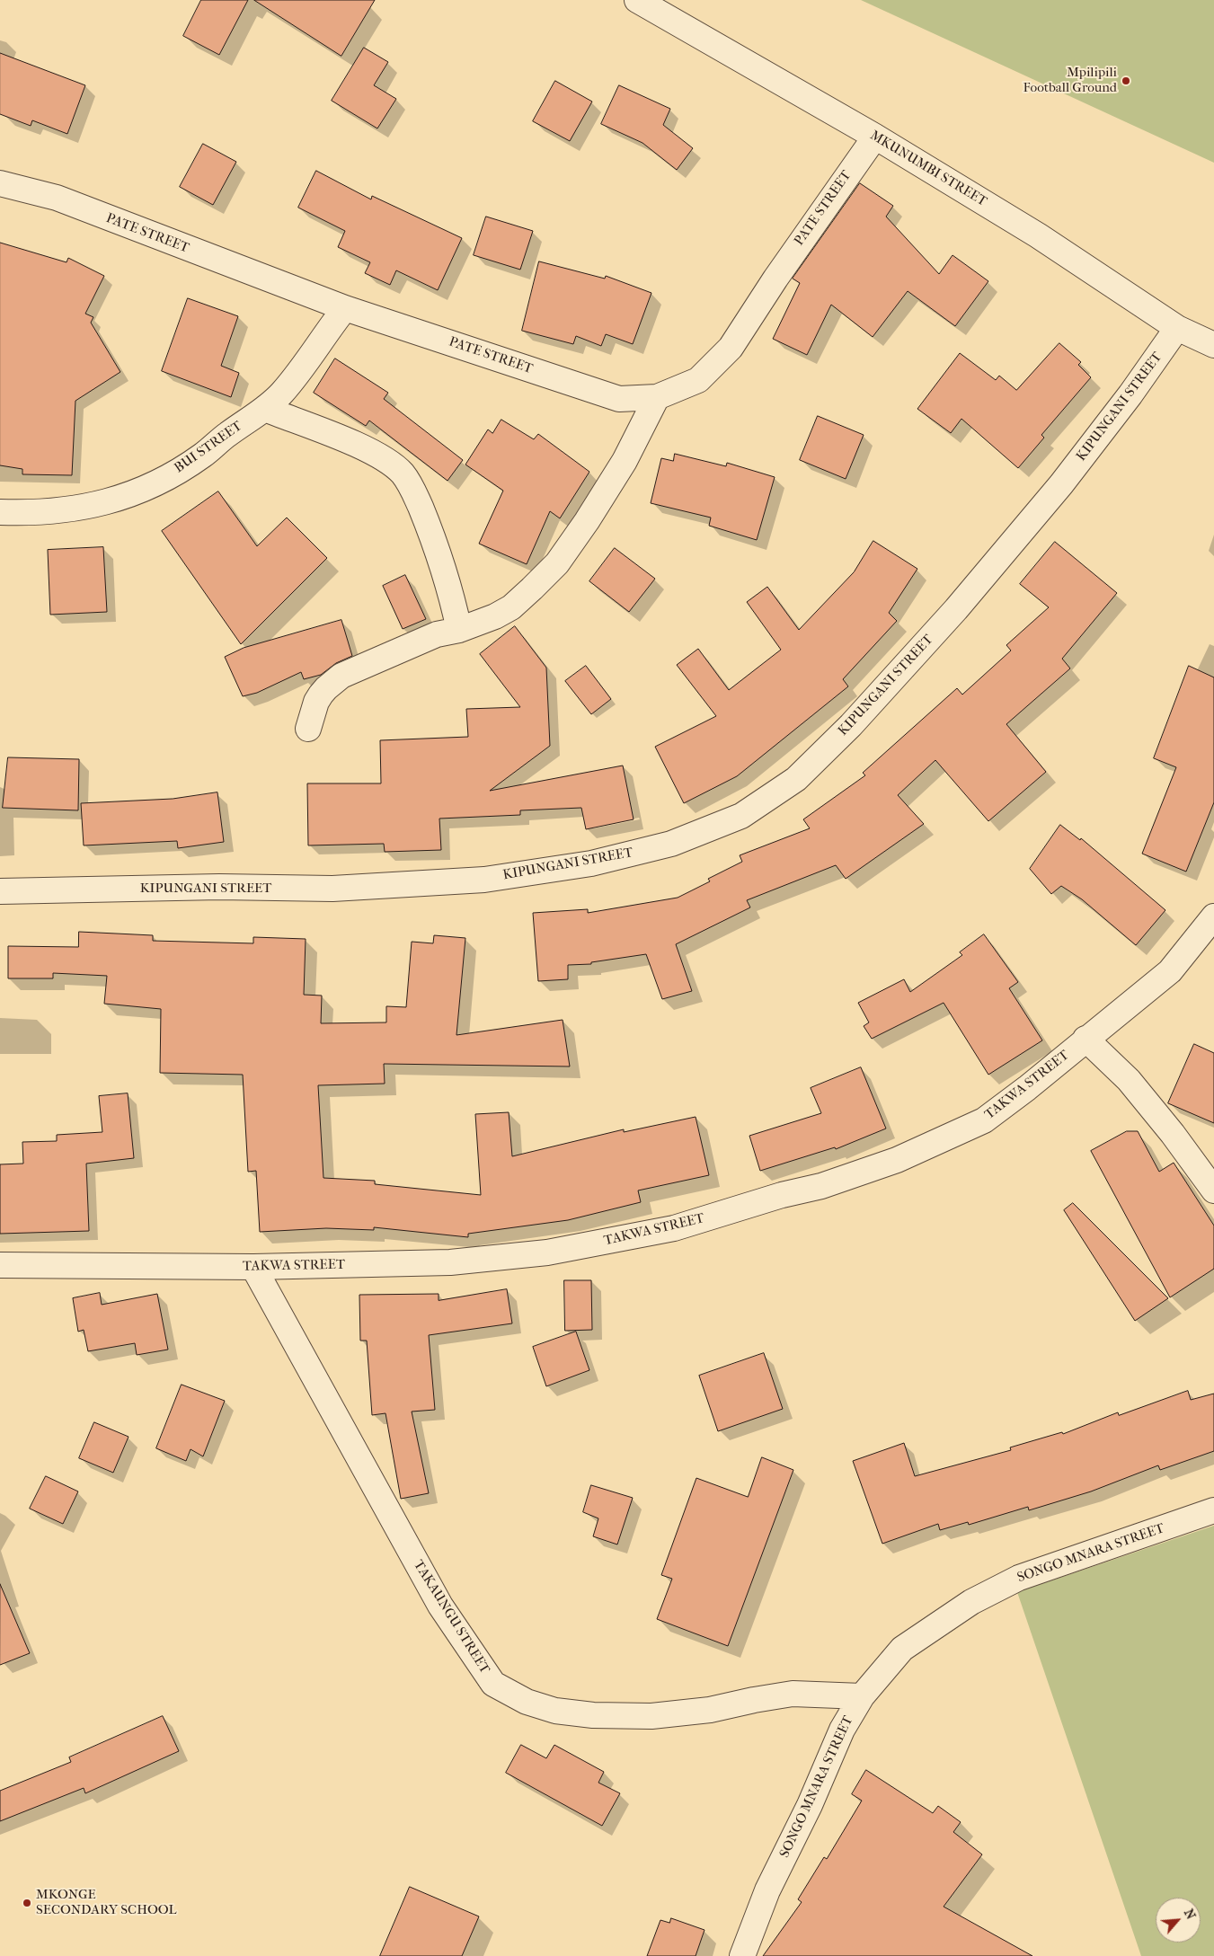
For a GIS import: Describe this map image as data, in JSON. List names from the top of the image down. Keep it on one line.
{"streets":{"street":["MKUNUMBI STREET","PATE STREET","KIPUNGANI STREET","BUI STREET","TAKWA STREET","SONGO MNARA STREET","TAKAUNGU STREET"]},"crossings":[["MKUNUMBI STREET","PATE STREET"],["MKUNUMBI STREET","KIPUNGANI STREET"],["PATE STREET","BUI STREET"],["TAKWA STREET","TAKAUNGU STREET"],["SONGO MNARA STREET","TAKAUNGU STREET"]],"places":["Mpilipili Football Ground","MKONGE SECONDARY SCHOOL"],"north":"top right"}
